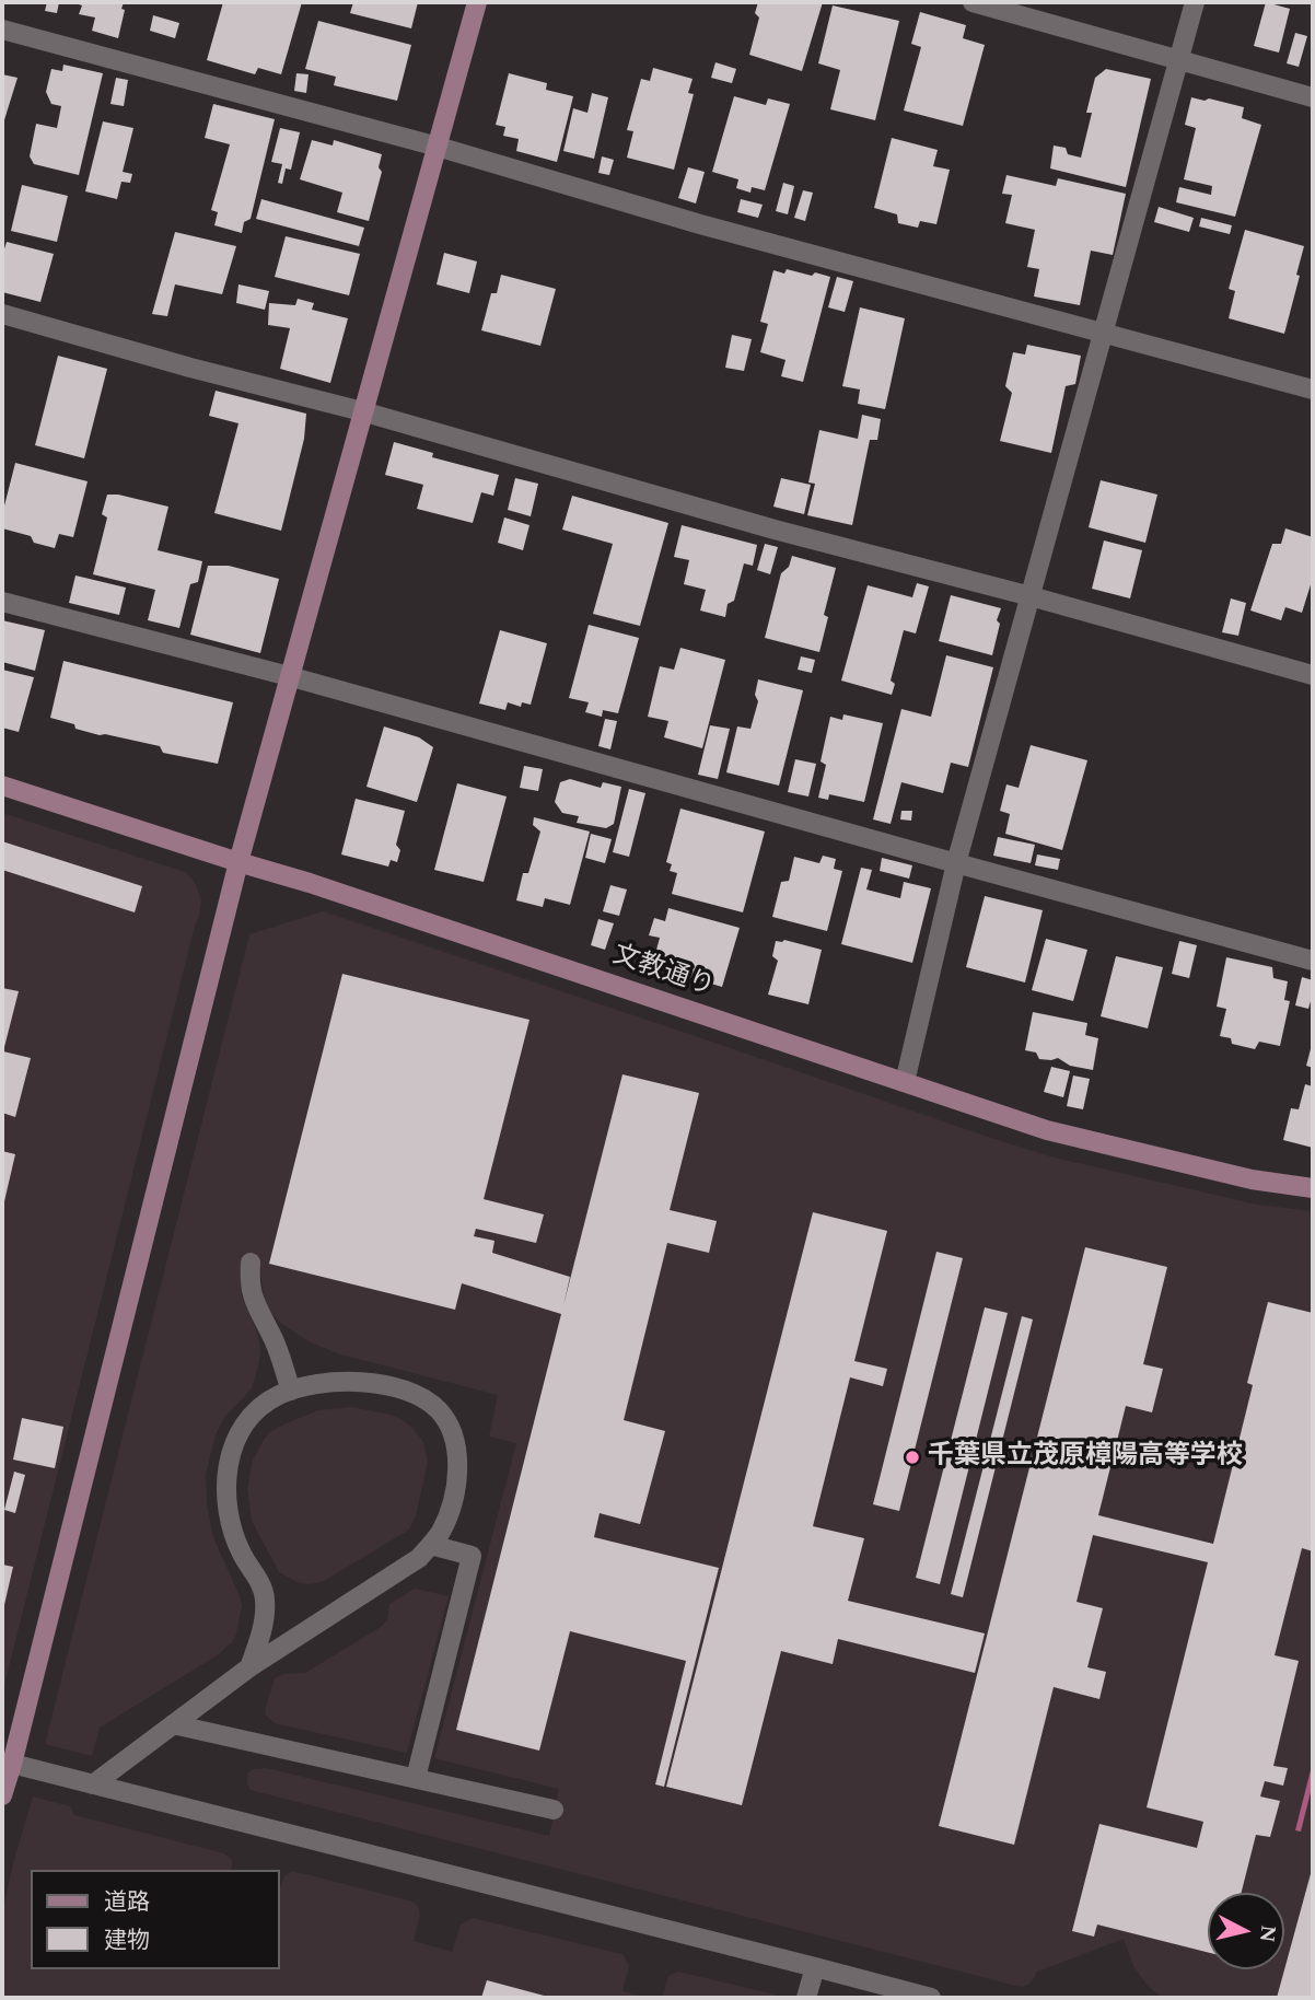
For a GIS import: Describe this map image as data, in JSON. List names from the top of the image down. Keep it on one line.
{"streets":{"street":["文教通り"]},"places":["千葉県立茂原樟陽高等学校"],"legend":["道路","建物"],"north":"right"}
